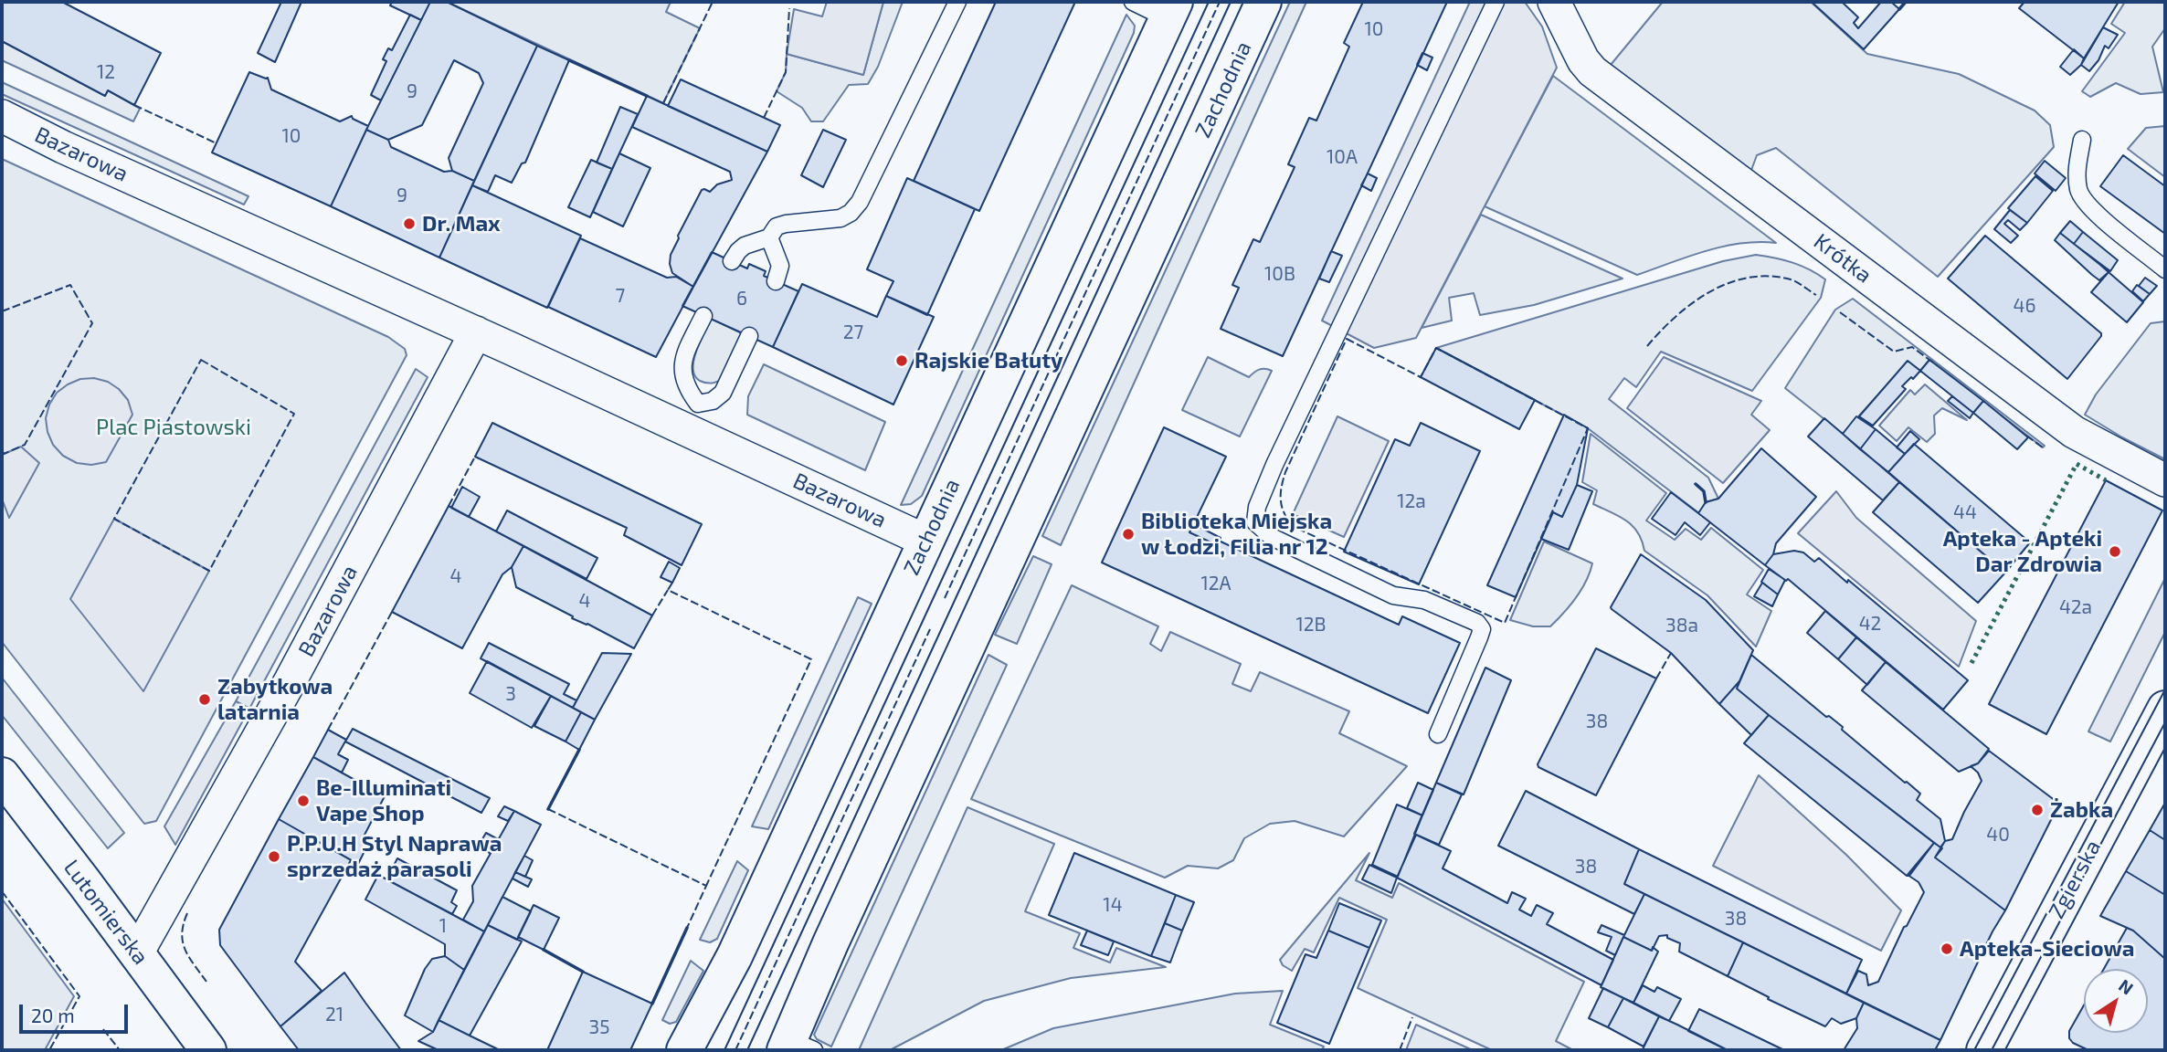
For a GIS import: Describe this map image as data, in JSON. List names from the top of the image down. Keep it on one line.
{"streets":{"main road":["Zachodnia","Zgierska","Lutomierska"],"street":["Bazarowa","Krótka"]},"crossings":[["Zachodnia","Bazarowa"],["Bazarowa","Lutomierska"]],"parks":["Plac Piastowski"],"places":["Dr. Max","Rajskie Bałuty","Biblioteka Miejska w Łodzi, Filia nr 12","Apteka - Apteki Dar Zdrowia","Zabytkowa latarnia","Be-Illuminati Vape Shop","Żabka","P.P.U.H Styl Naprawa sprzedaż parasoli","Apteka-Sieciowa"],"house_numbers":["10","12","9","10","10A","9","10B","7","6","46","27","12a","44","4","12A","4","42a","42","12B","38a","3","38","40","38","14","38","1","21","35"],"scale_bar":"20 m","north":"top right"}
